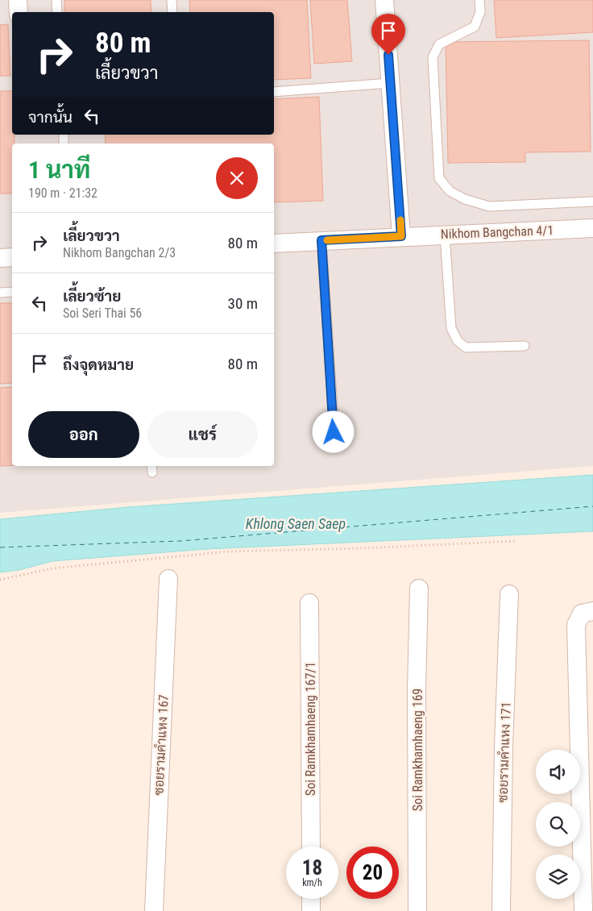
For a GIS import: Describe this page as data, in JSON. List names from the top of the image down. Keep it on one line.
{"streets":{"street":["Nikhom Bangchan 4/1","Soi Ramkhamhaeng 167/1","ซอยรามคำแหง 167","Soi Ramkhamhaeng 169","ซอยรามคำแหง 171"]},"water":["Khlong Saen Saep"],"page":{"turn":["80 m","เลี้ยวขวา"],"then":"จากนั้น","heading":["1 นาที","190 m · 21:32"],"list":[{"name":"เลี้ยวขวา","note":"Nikhom Bangchan 2/3","value":"80 m"},{"name":"เลี้ยวซ้าย","note":"Soi Seri Thai 56","value":"30 m"},{"name":"ถึงจุดหมาย","value":"80 m"}],"buttons":["ออก","แชร์"],"speed":"18 km/h","limit":"20"}}
